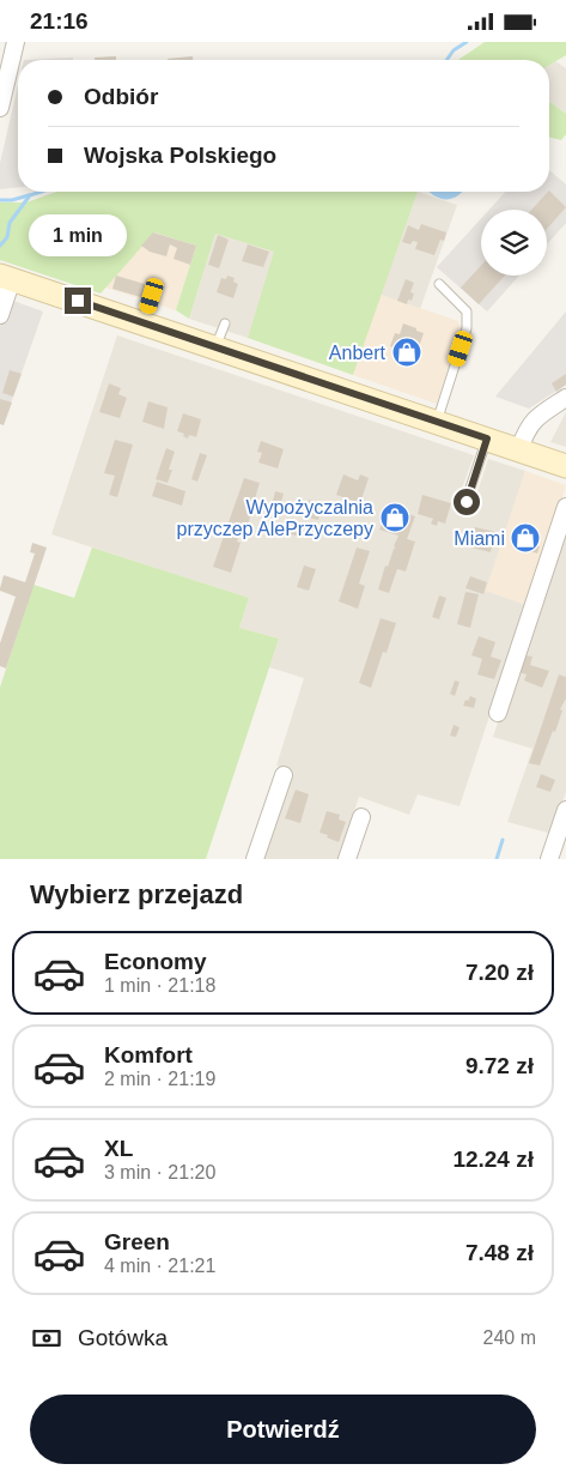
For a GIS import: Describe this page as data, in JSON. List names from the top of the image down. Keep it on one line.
{"places":{"shop":["Anbert","Wypożyczalnia przyczep AlePrzyczepy","Miami"]},"page":{"status":"21:16","banner":["Odbiór","Wojska Polskiego"],"bubble":"1 min","heading":"Wybierz przejazd","list":[{"name":"Economy","note":"1 min · 21:18","value":"7.20 zł"},{"name":"Komfort","note":"2 min · 21:19","value":"9.72 zł"},{"name":"XL","note":"3 min · 21:20","value":"12.24 zł"},{"name":"Green","note":"4 min · 21:21","value":"7.48 zł"}],"pay":["Gotówka","240 m"],"buttons":"Potwierdź"}}
